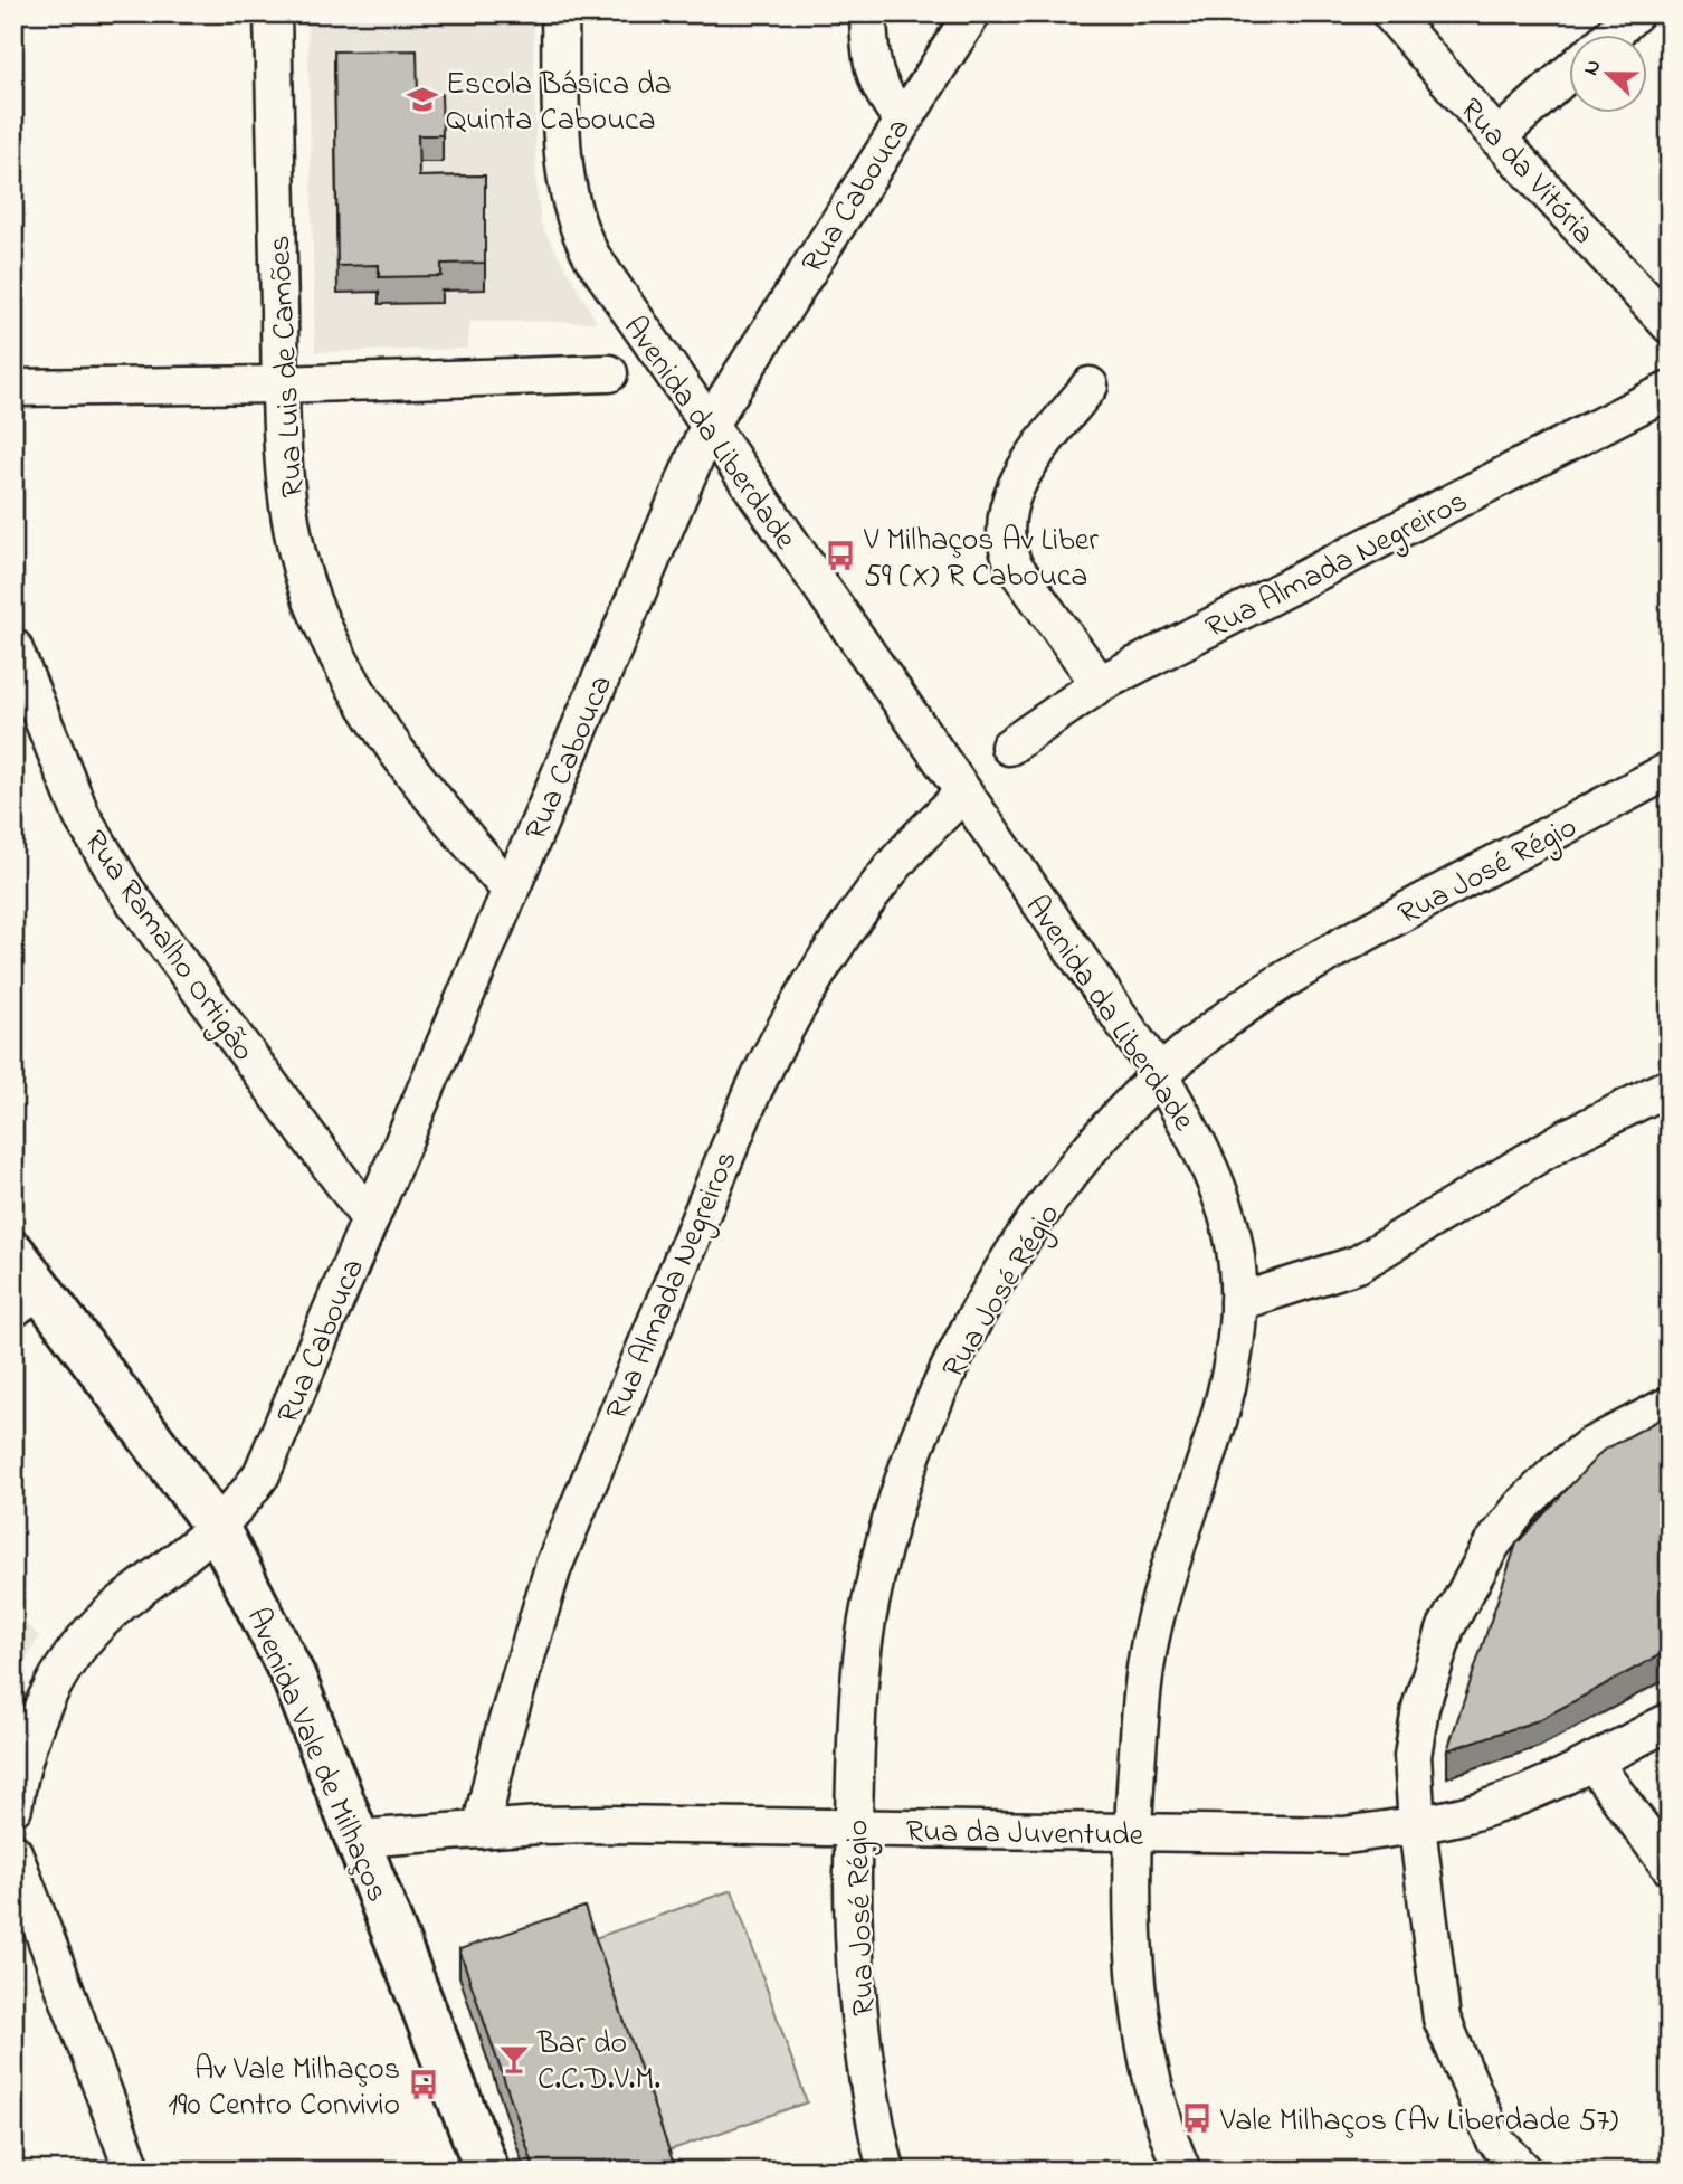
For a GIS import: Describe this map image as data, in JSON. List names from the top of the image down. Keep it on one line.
{"streets":{"street":["Rua da Vitória","Rua Cabouca","Rua Luis de Camões","Avenida da Liberdade","Rua Almada Negreiros","Rua José Régio","Rua Ramalho Ortigão","Avenida Vale de Milhaços","Rua da Juventude"]},"crossings":[["Rua Cabouca","Rua Luis de Camões"],["Rua Cabouca","Avenida da Liberdade"],["Rua Cabouca","Rua Ramalho Ortigão"],["Rua Cabouca","Avenida Vale de Milhaços"],["Avenida da Liberdade","Rua Almada Negreiros"],["Avenida da Liberdade","Rua José Régio"],["Avenida da Liberdade","Rua da Juventude"],["Rua Almada Negreiros","Rua da Juventude"],["Rua José Régio","Rua da Juventude"],["Avenida Vale de Milhaços","Rua da Juventude"]],"places":{"school or university":["Escola Básica da Quinta Cabouca"],"bus stop":["V Milhaços Av Liber 59 (X) R Cabouca","Av Vale Milhaços 190 Centro Convivio","Vale Milhaços (Av Liberdade 57)"],"bar":["Bar do C.C.D.V.M."]},"north":"left"}
